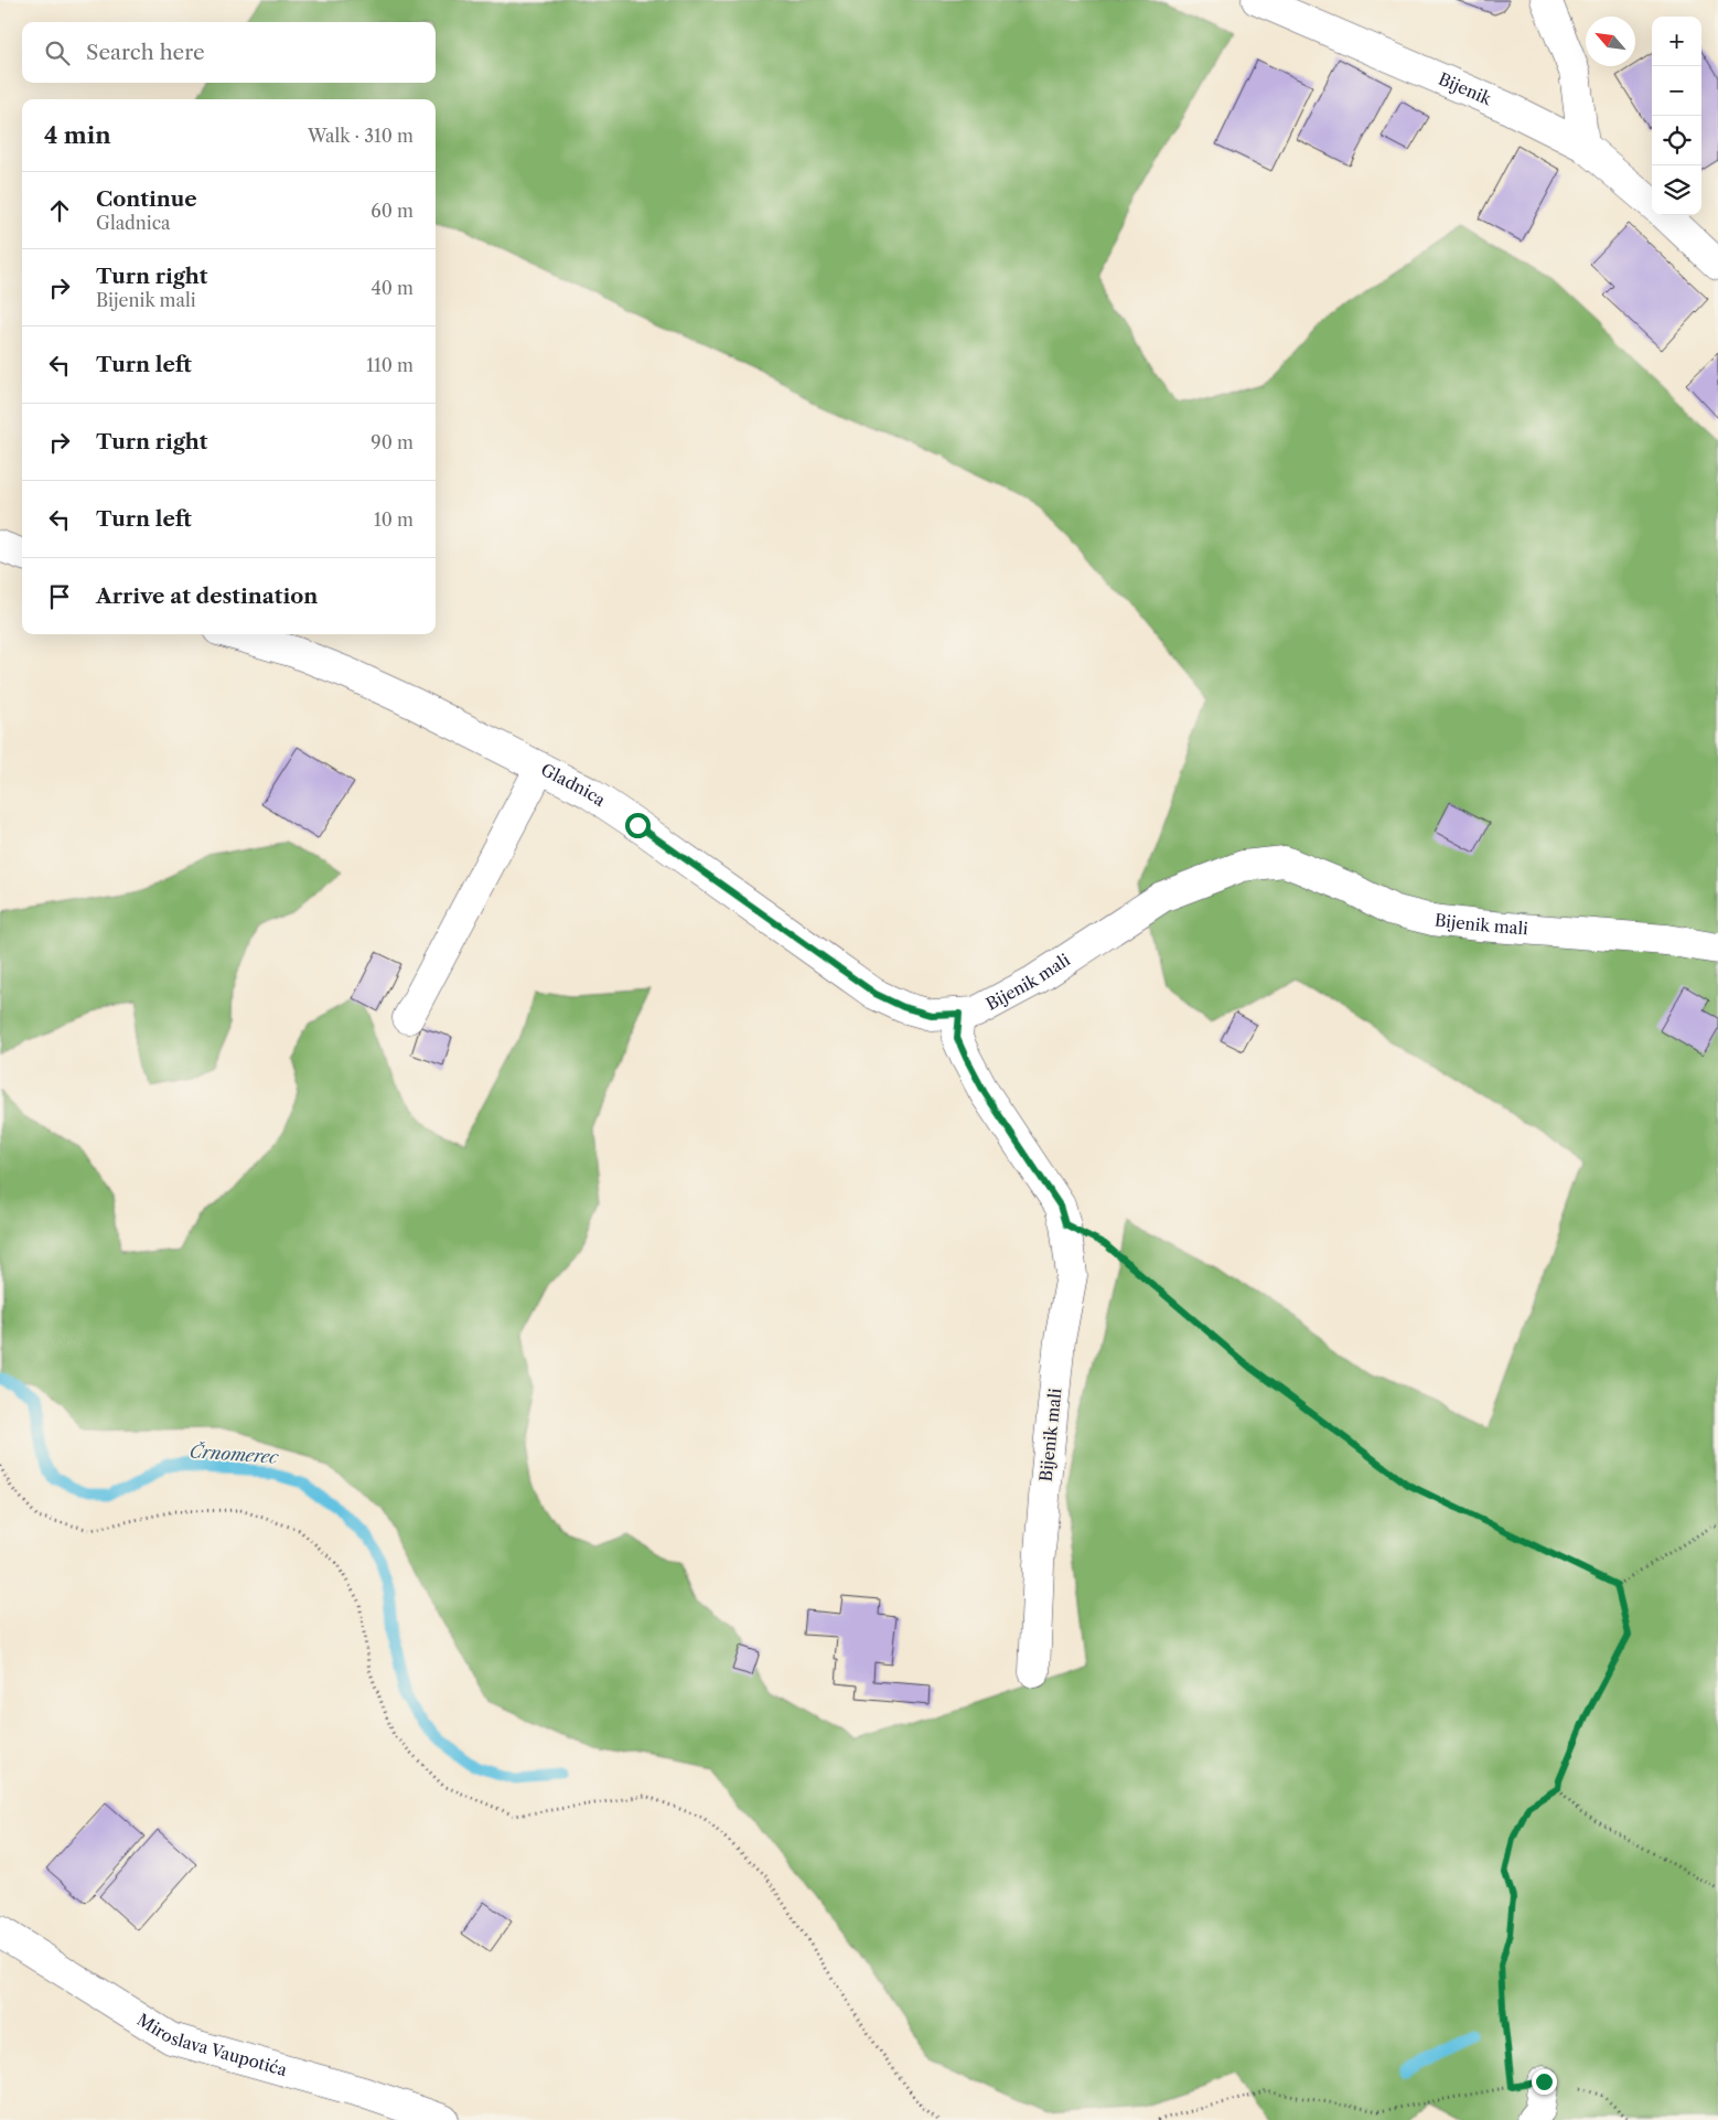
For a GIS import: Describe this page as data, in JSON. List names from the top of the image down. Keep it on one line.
{"streets":{"street":["Bijenik","Gladnica","Bijenik mali","Miroslava Vaupotića"]},"crossings":[["Gladnica","Bijenik mali"]],"water":["Črnomerec"],"north":"top left","page":{"map_buttons":["+","−"],"search":"Search here","heading":["4 min","Walk · 310 m"],"list":[["Continue","Gladnica","60 m"],["Turn right","Bijenik mali","40 m"],["Turn left","110 m"],["Turn right","90 m"],["Turn left","10 m"],"Arrive at destination"]}}
